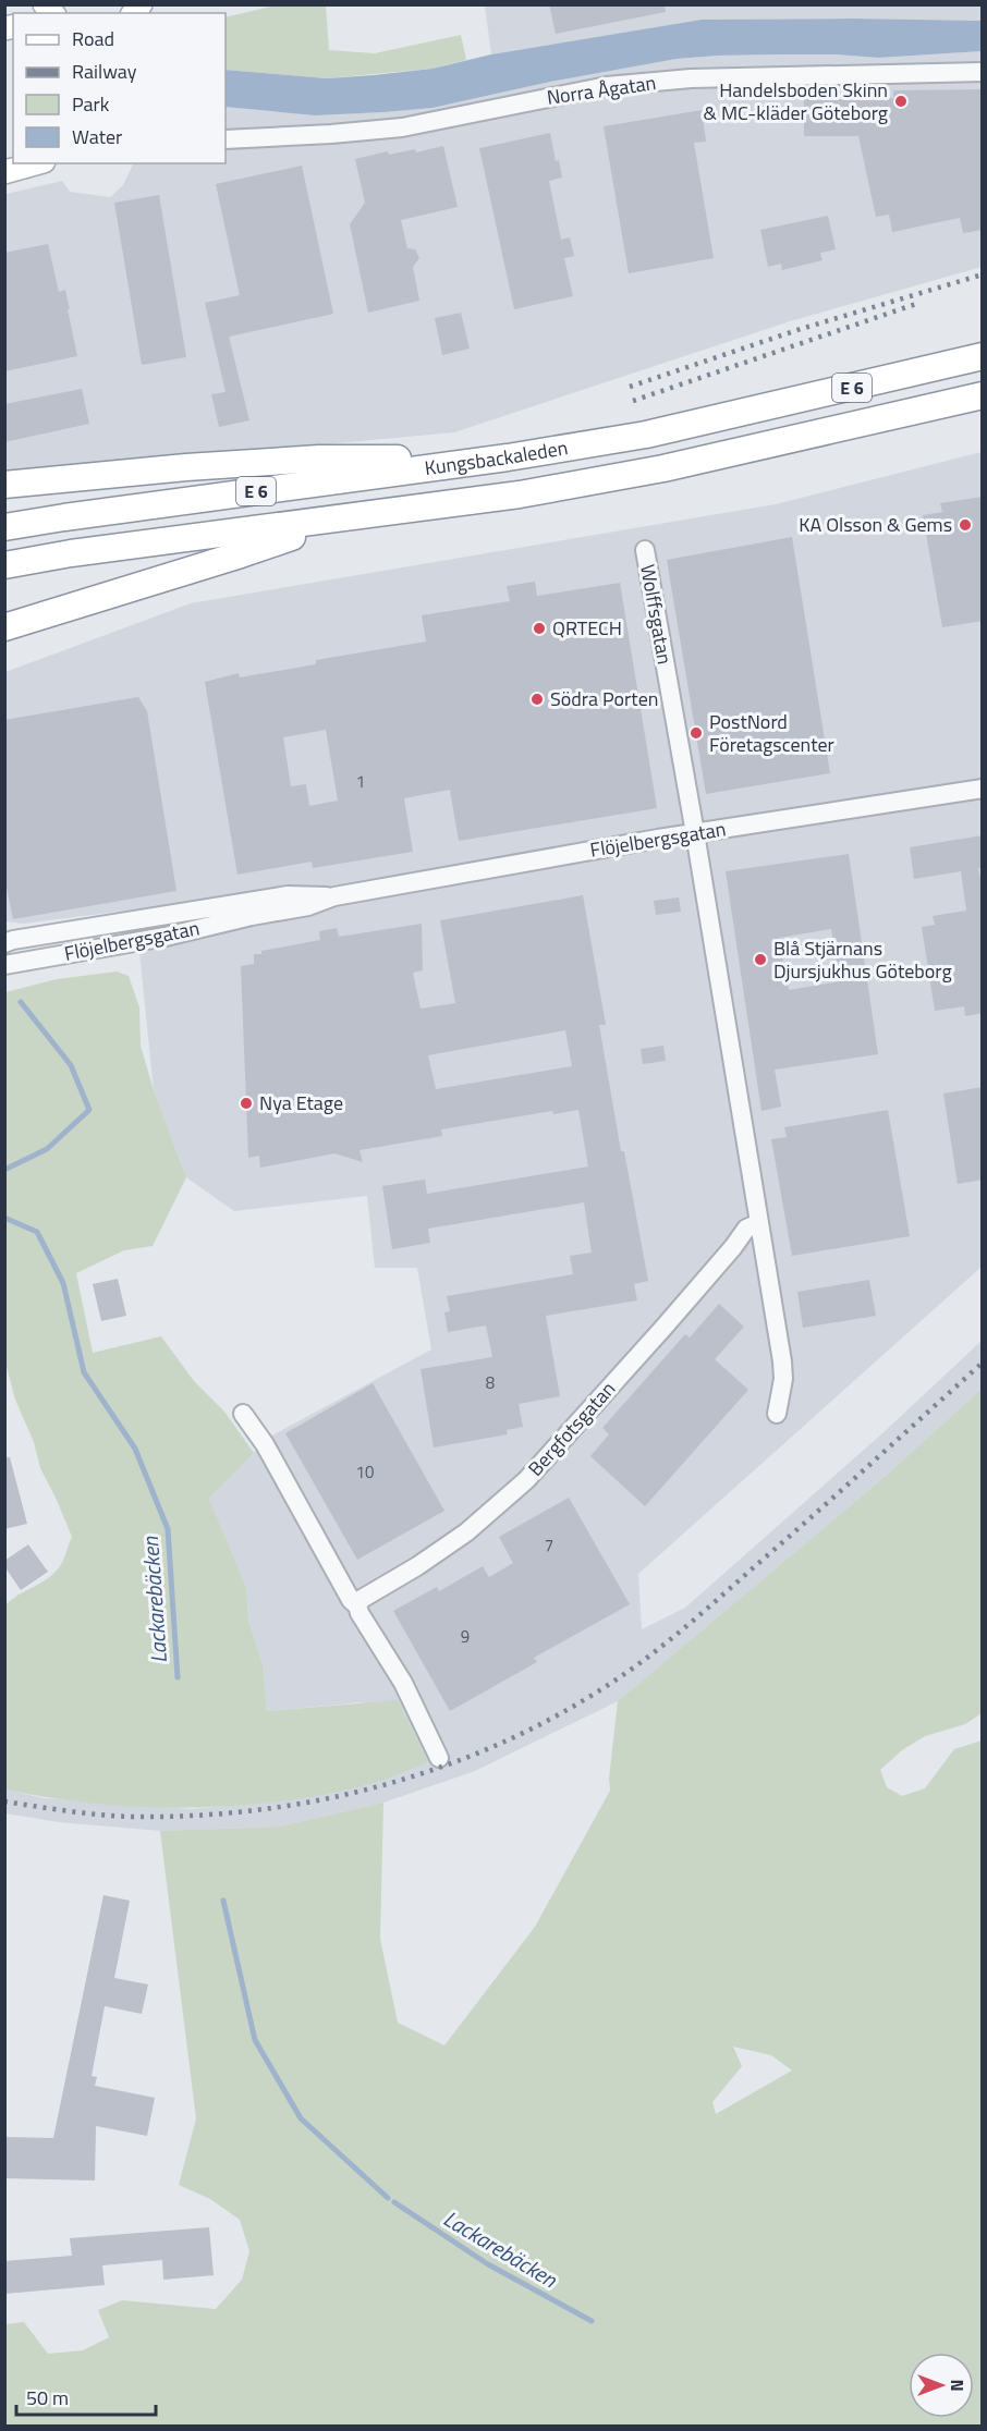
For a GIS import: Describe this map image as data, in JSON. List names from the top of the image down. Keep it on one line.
{"streets":{"highway":["E 6","Kungsbackaleden"],"street":["Norra Ågatan","Wolffsgatan","Flöjelbergsgatan","Bergfotsgatan"]},"crossings":[["Wolffsgatan","Flöjelbergsgatan"]],"water":["Lackarebäcken"],"places":["Handelsboden Skinn & MC-kläder Göteborg","KA Olsson & Gems","QRTECH","Södra Porten","PostNord Företagscenter","Blå Stjärnans Djursjukhus Göteborg","Nya Etage"],"house_numbers":["1","8","10","7","9"],"legend":["Road","Railway","Park","Water"],"scale_bar":"50 m","north":"right"}
